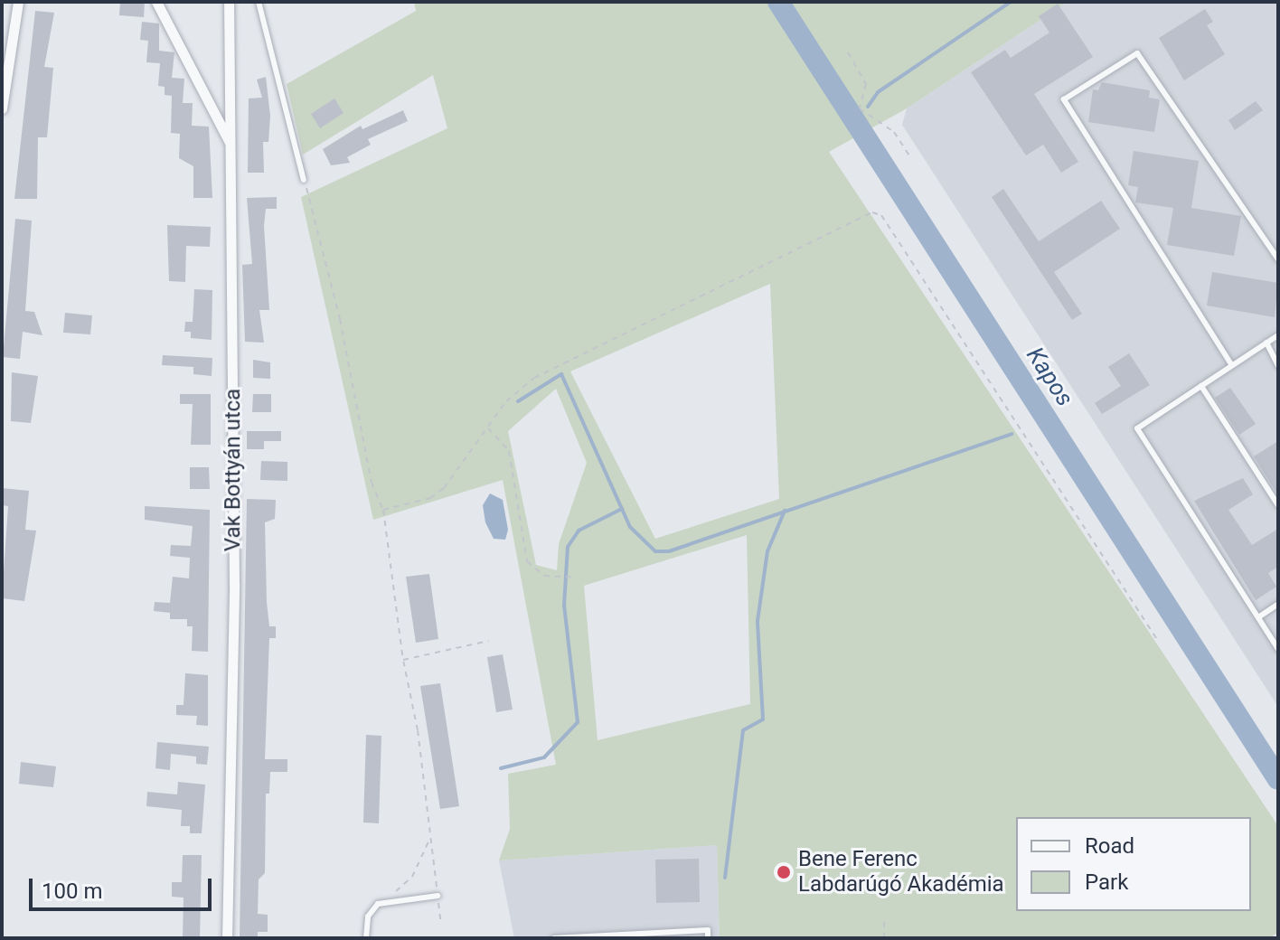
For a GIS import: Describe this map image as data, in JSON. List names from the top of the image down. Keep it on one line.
{"streets":{"street":["Vak Bottyán utca"]},"water":["Kapos"],"places":["Bene Ferenc Labdarúgó Akadémia"],"legend":["Road","Park"],"scale_bar":"100 m"}
